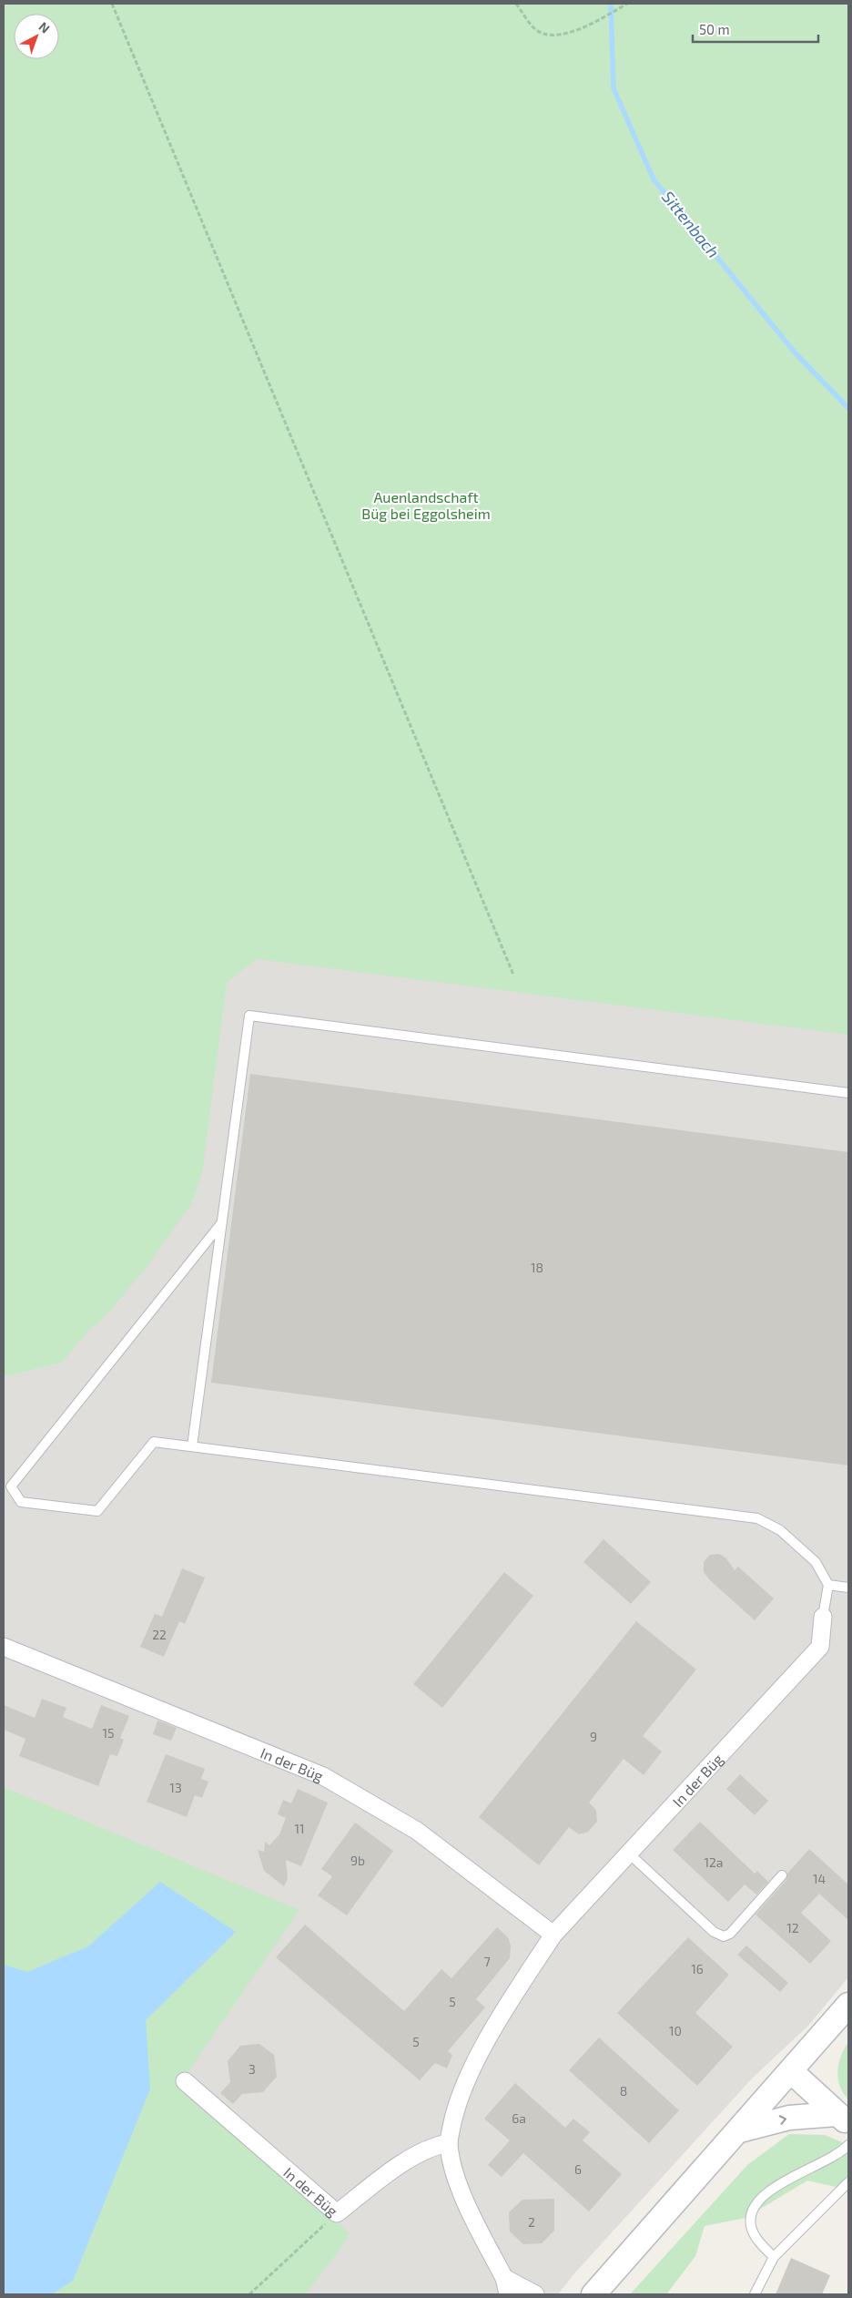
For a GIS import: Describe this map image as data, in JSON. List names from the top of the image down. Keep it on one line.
{"streets":{"street":["In der Büg"]},"water":["Sittenbach"],"parks":["Auenlandschaft Büg bei Eggolsheim"],"house_numbers":["18","22","15","9","13","11","9b","12a","14","12","7","16","5","10","5","3","8","6a","6","2"],"scale_bar":"50 m","north":"top right"}
